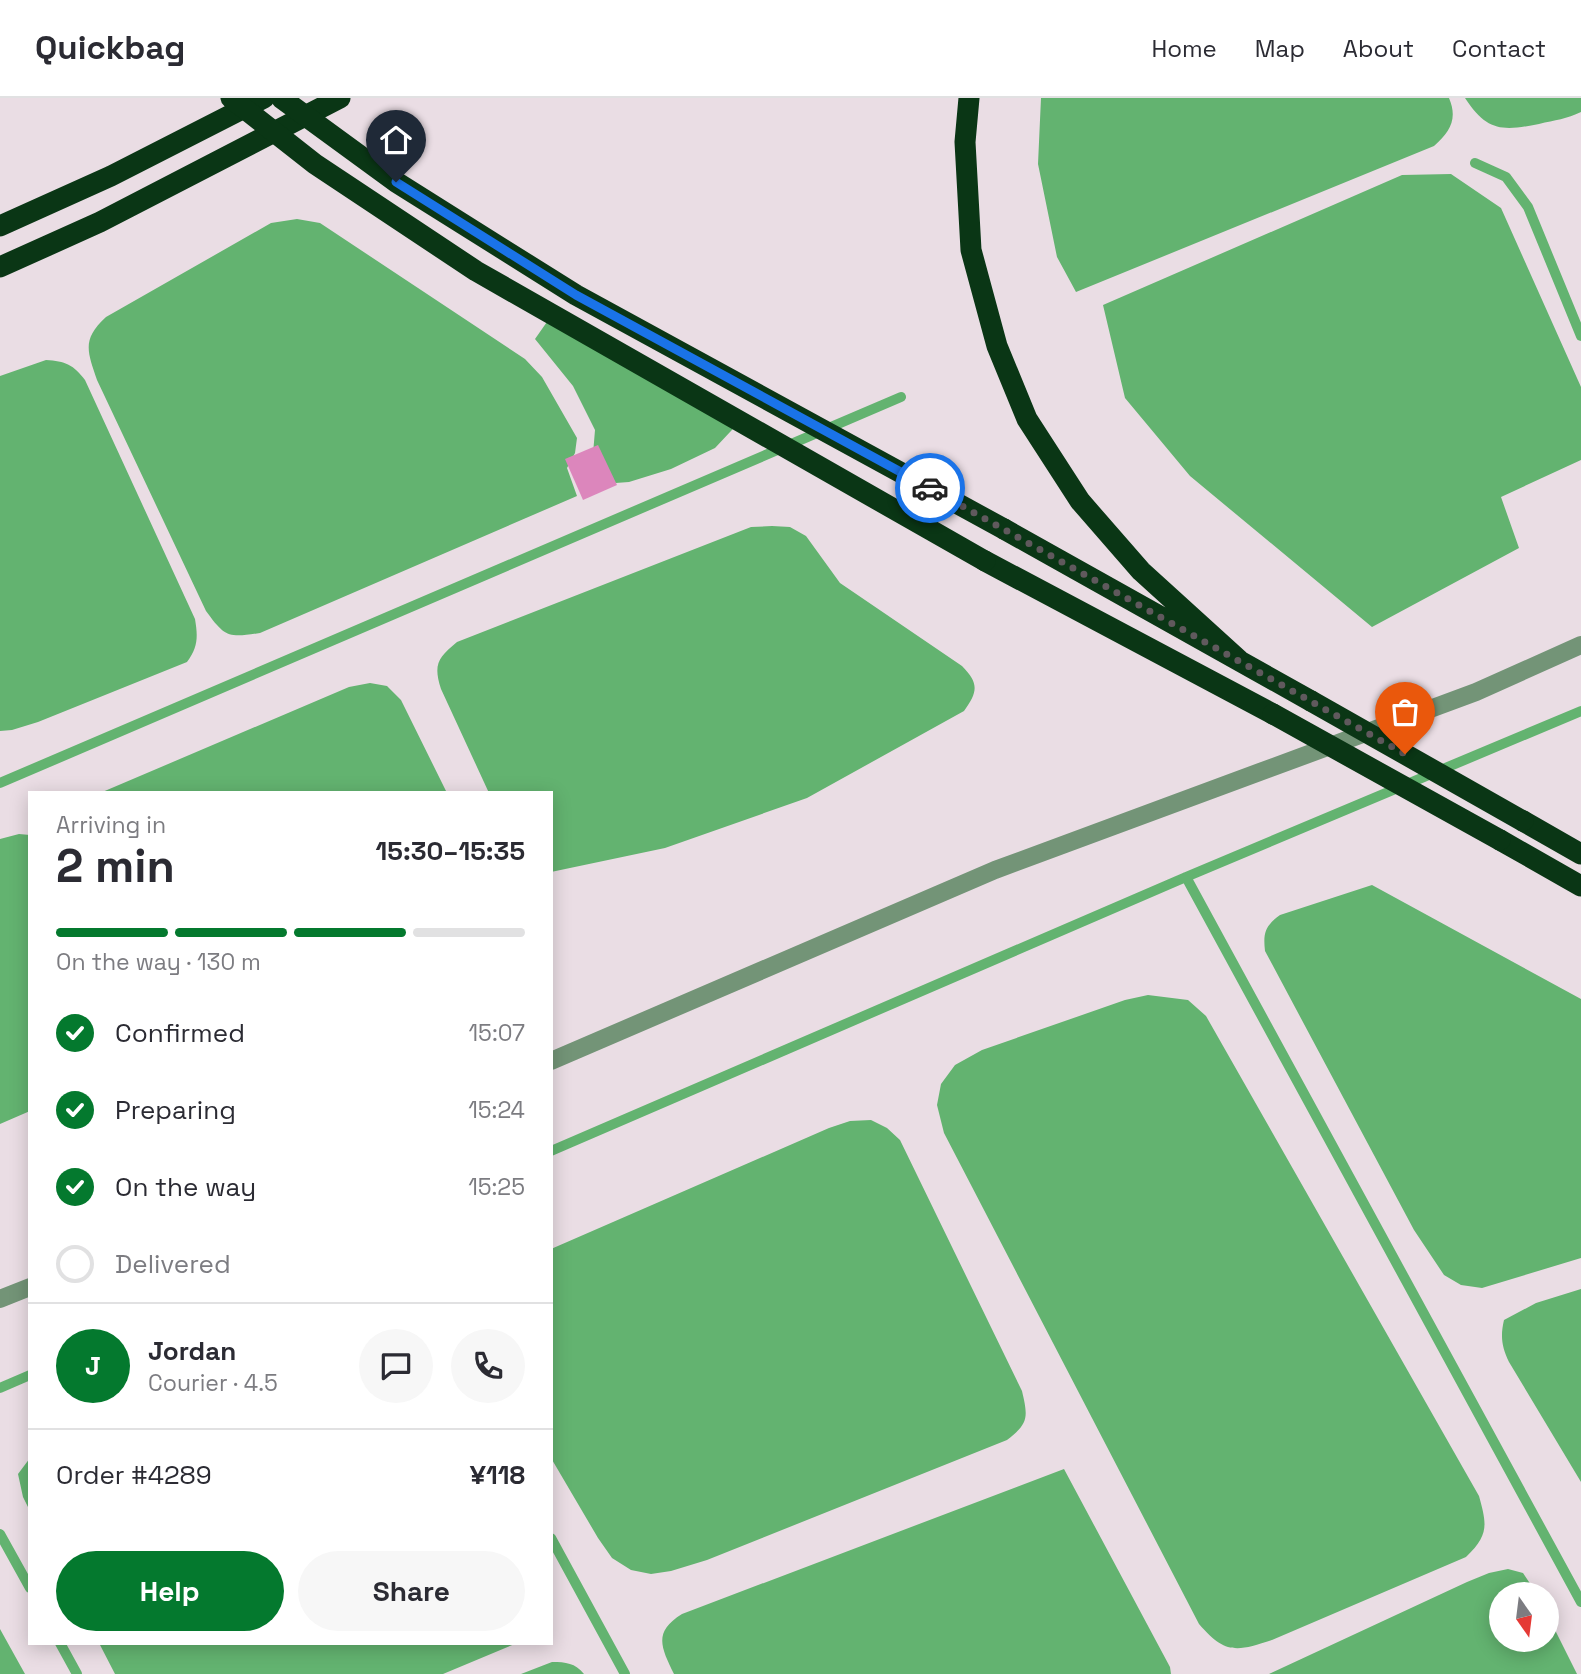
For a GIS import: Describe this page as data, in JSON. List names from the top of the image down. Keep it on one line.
{"north":"bottom","page":{"header":"Quickbag","nav":["Home","Map","About","Contact"],"heading":["2 min","Arriving in","15:30–15:35"],"panel":["Jordan","Courier · 4.5","Order #4289","¥118"],"bar":"On the way · 130 m","list":[["Confirmed","15:07"],["Preparing","15:24"],["On the way","15:25"],"Delivered"],"round":"J","buttons":["Help","Share"]}}
